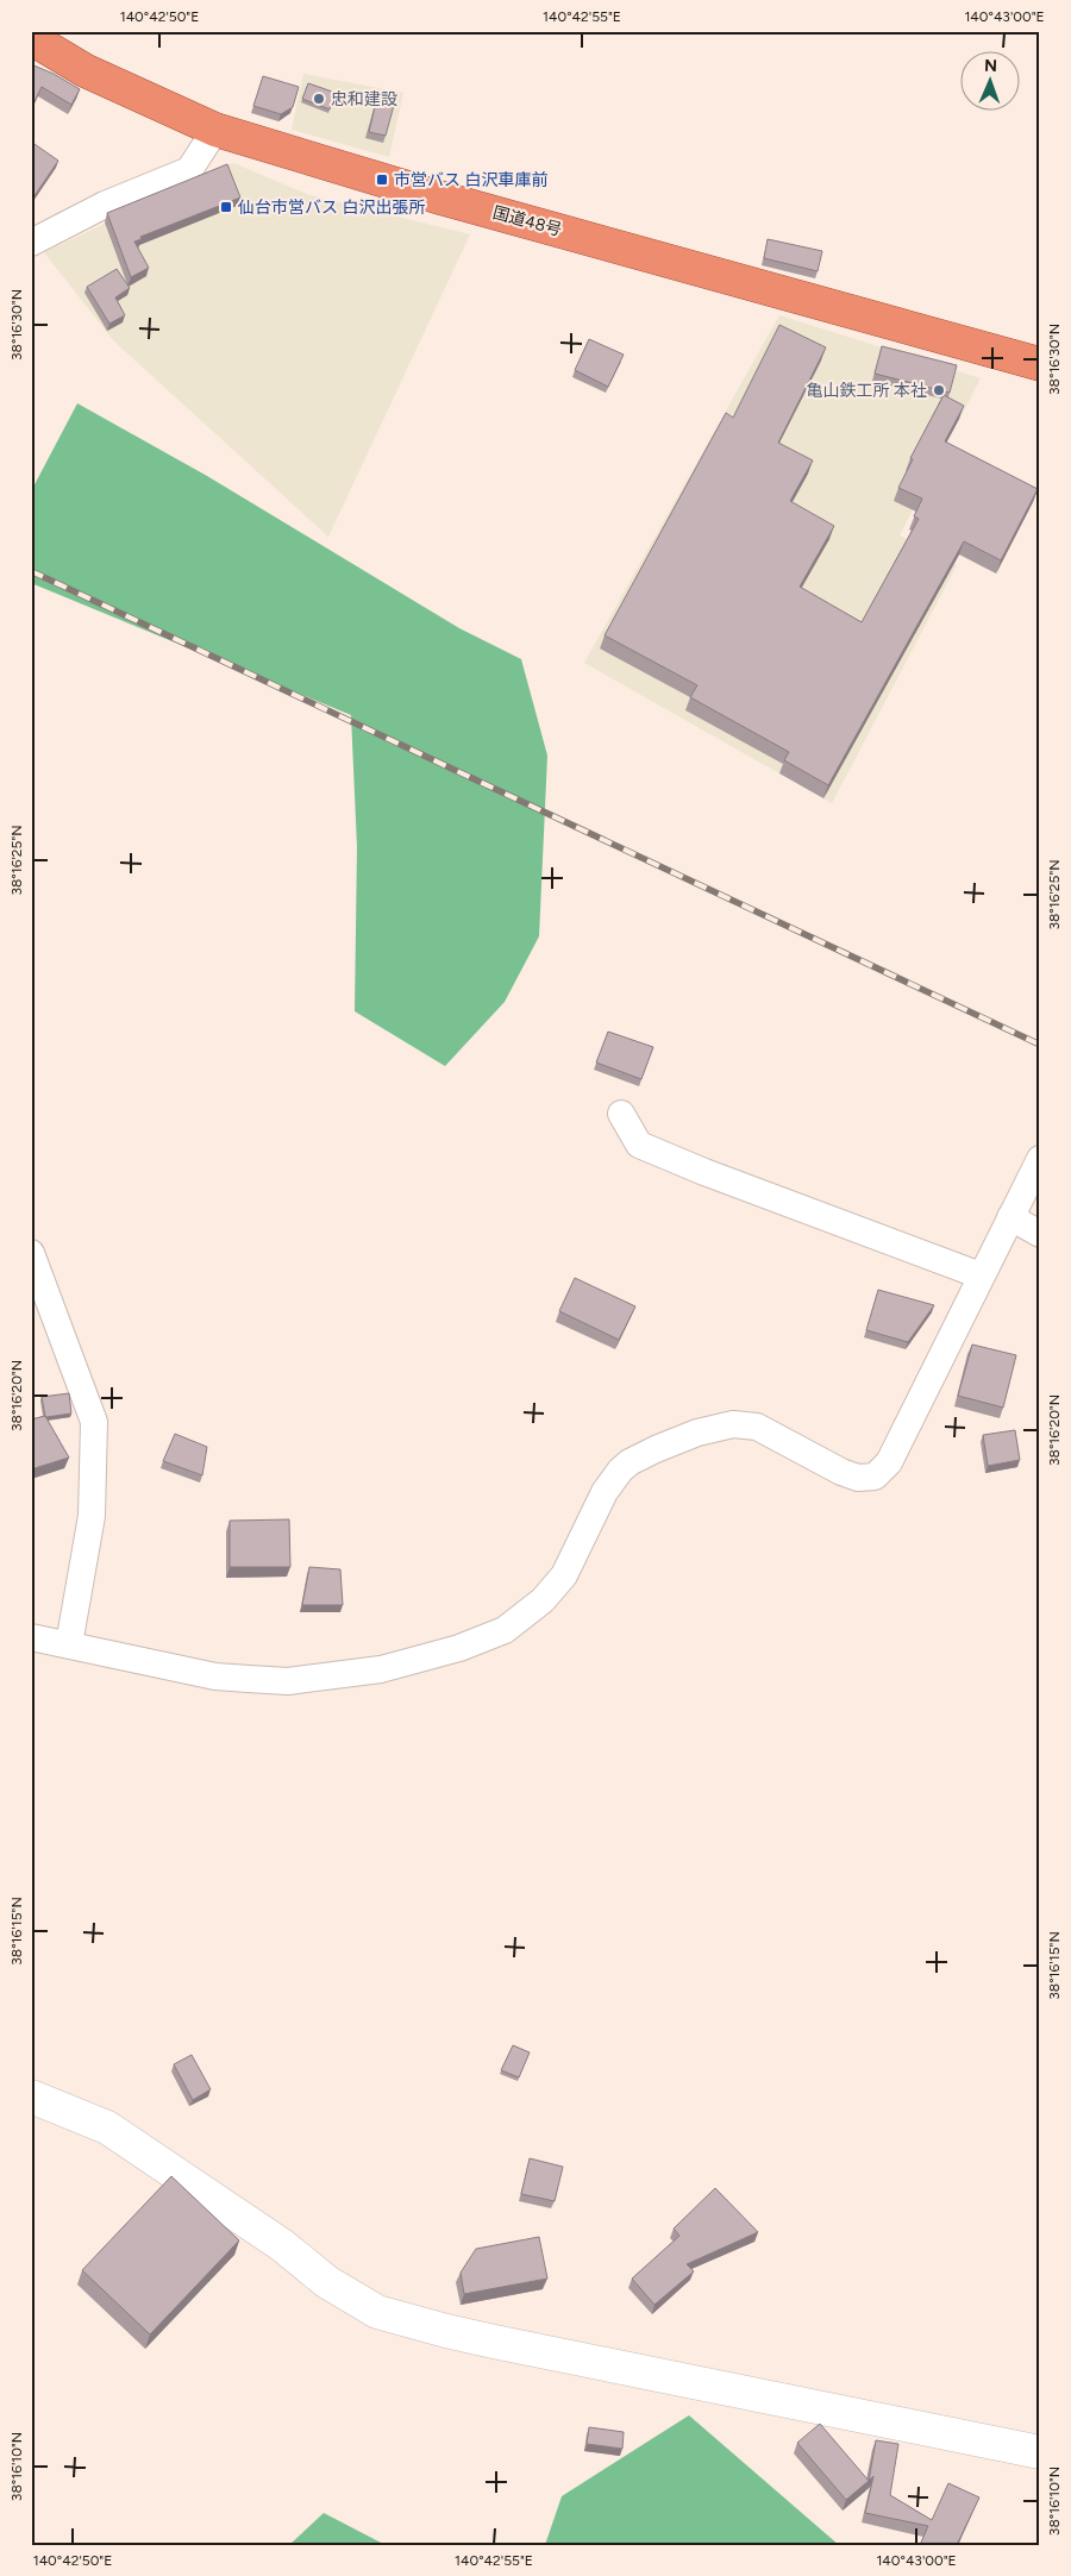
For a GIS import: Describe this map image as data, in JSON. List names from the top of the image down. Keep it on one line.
{"streets":{"highway":["国道48号"]},"places":{"other":["忠和建設","亀山鉄工所 本社"],"transit":["市営バス 白沢車庫前","仙台市営バス 白沢出張所"]},"north":"top","coordinates":["140°42'50\"E","140°42'55\"E","140°43'00\"E","38°16'30\"N","38°16'25\"N","38°16'20\"N","38°16'15\"N","38°16'10\"N"]}
